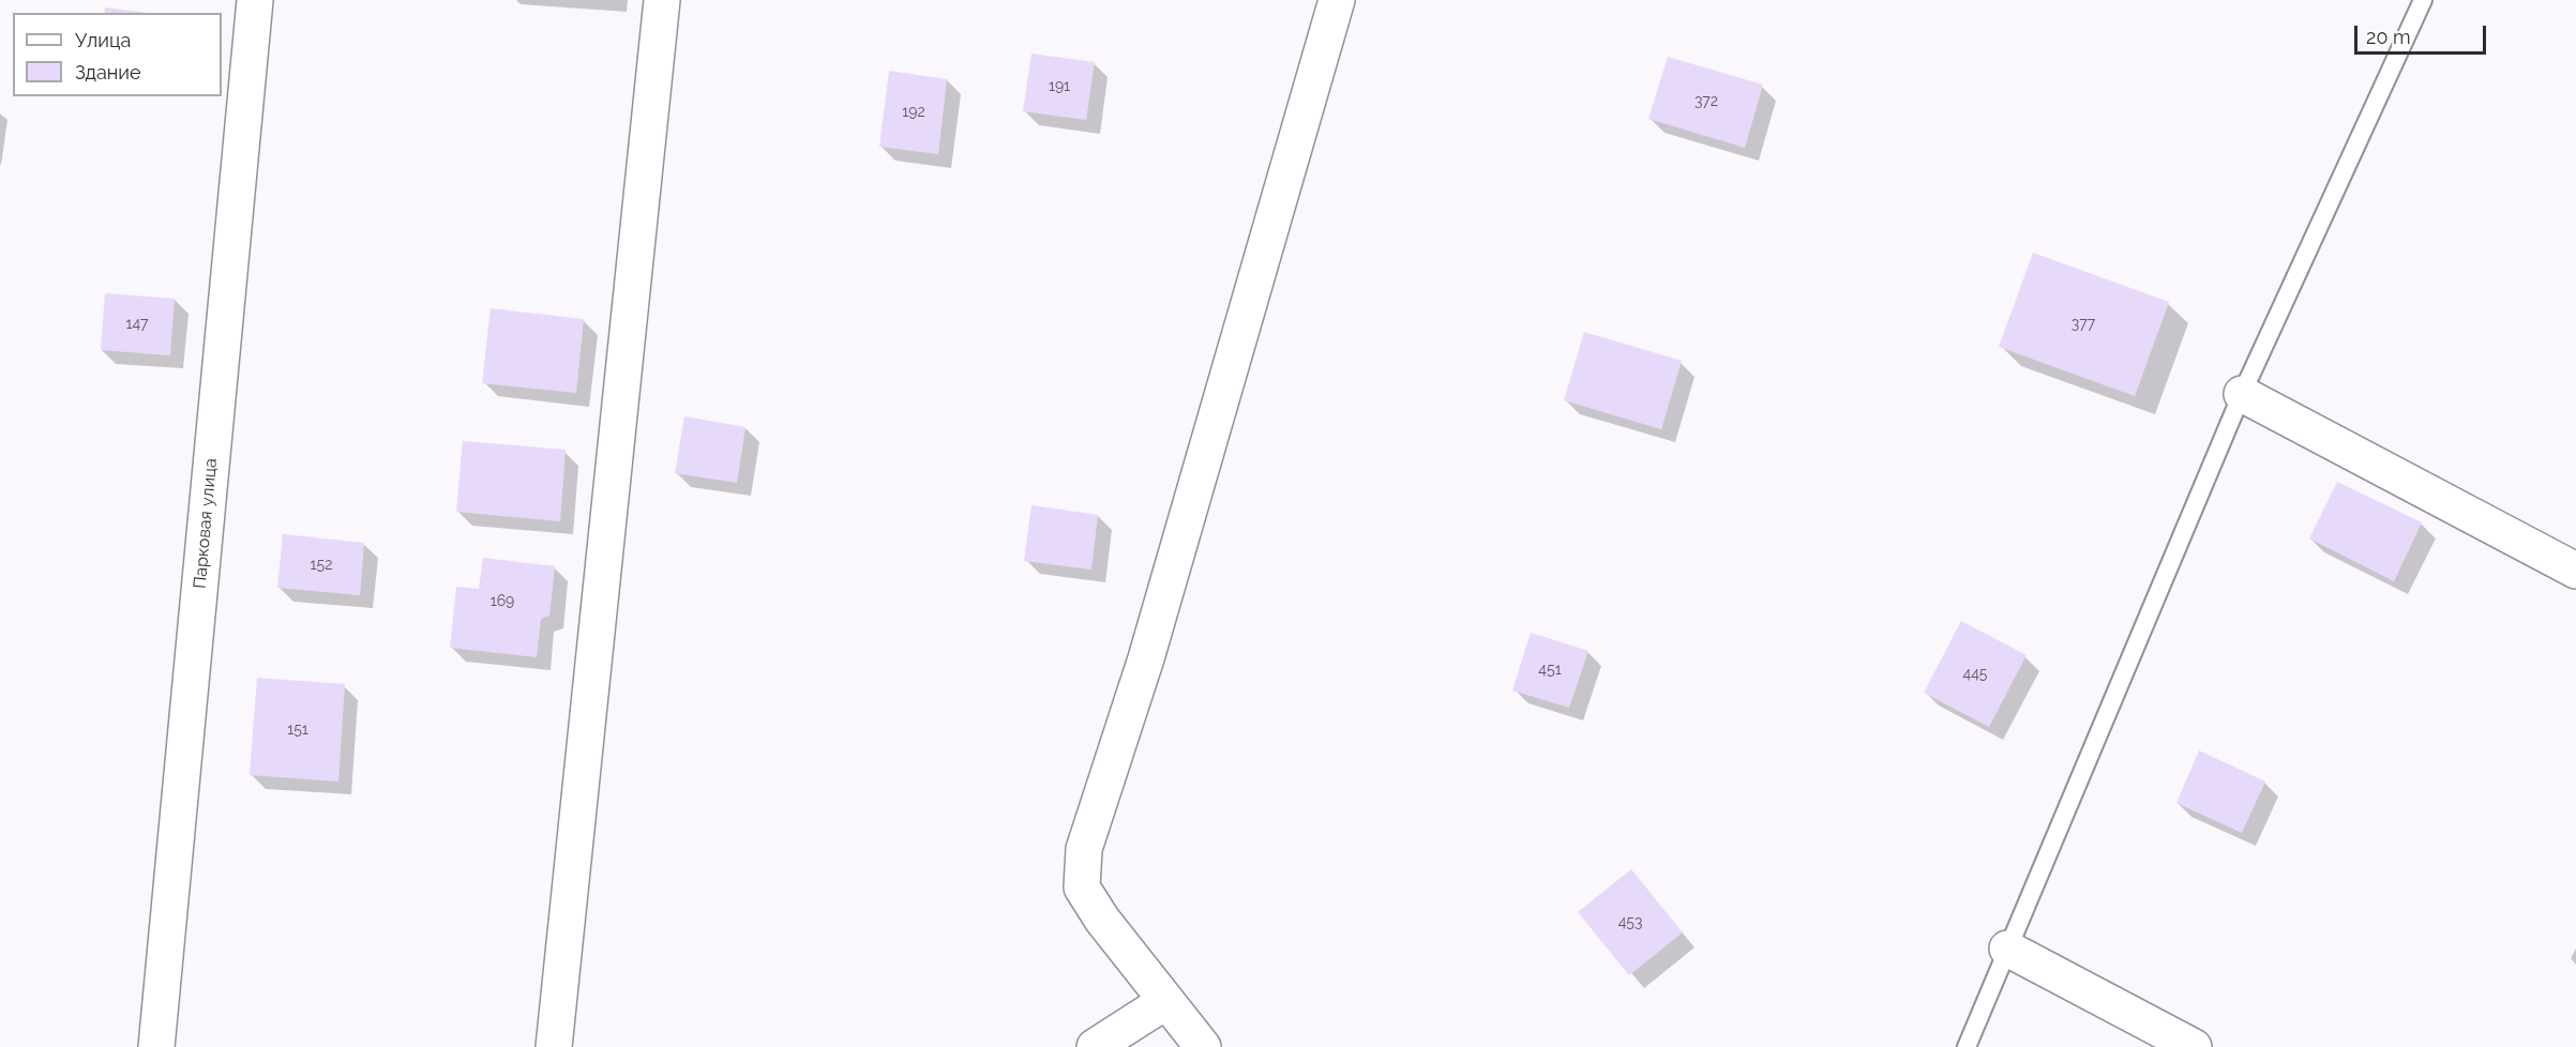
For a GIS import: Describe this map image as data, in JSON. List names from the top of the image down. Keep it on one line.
{"streets":{"street":["Парковая улица"]},"house_numbers":["191","372","192","147","377","152","169","451","445","151","453"],"legend":["Улица","Здание"],"scale_bar":"20 m"}
